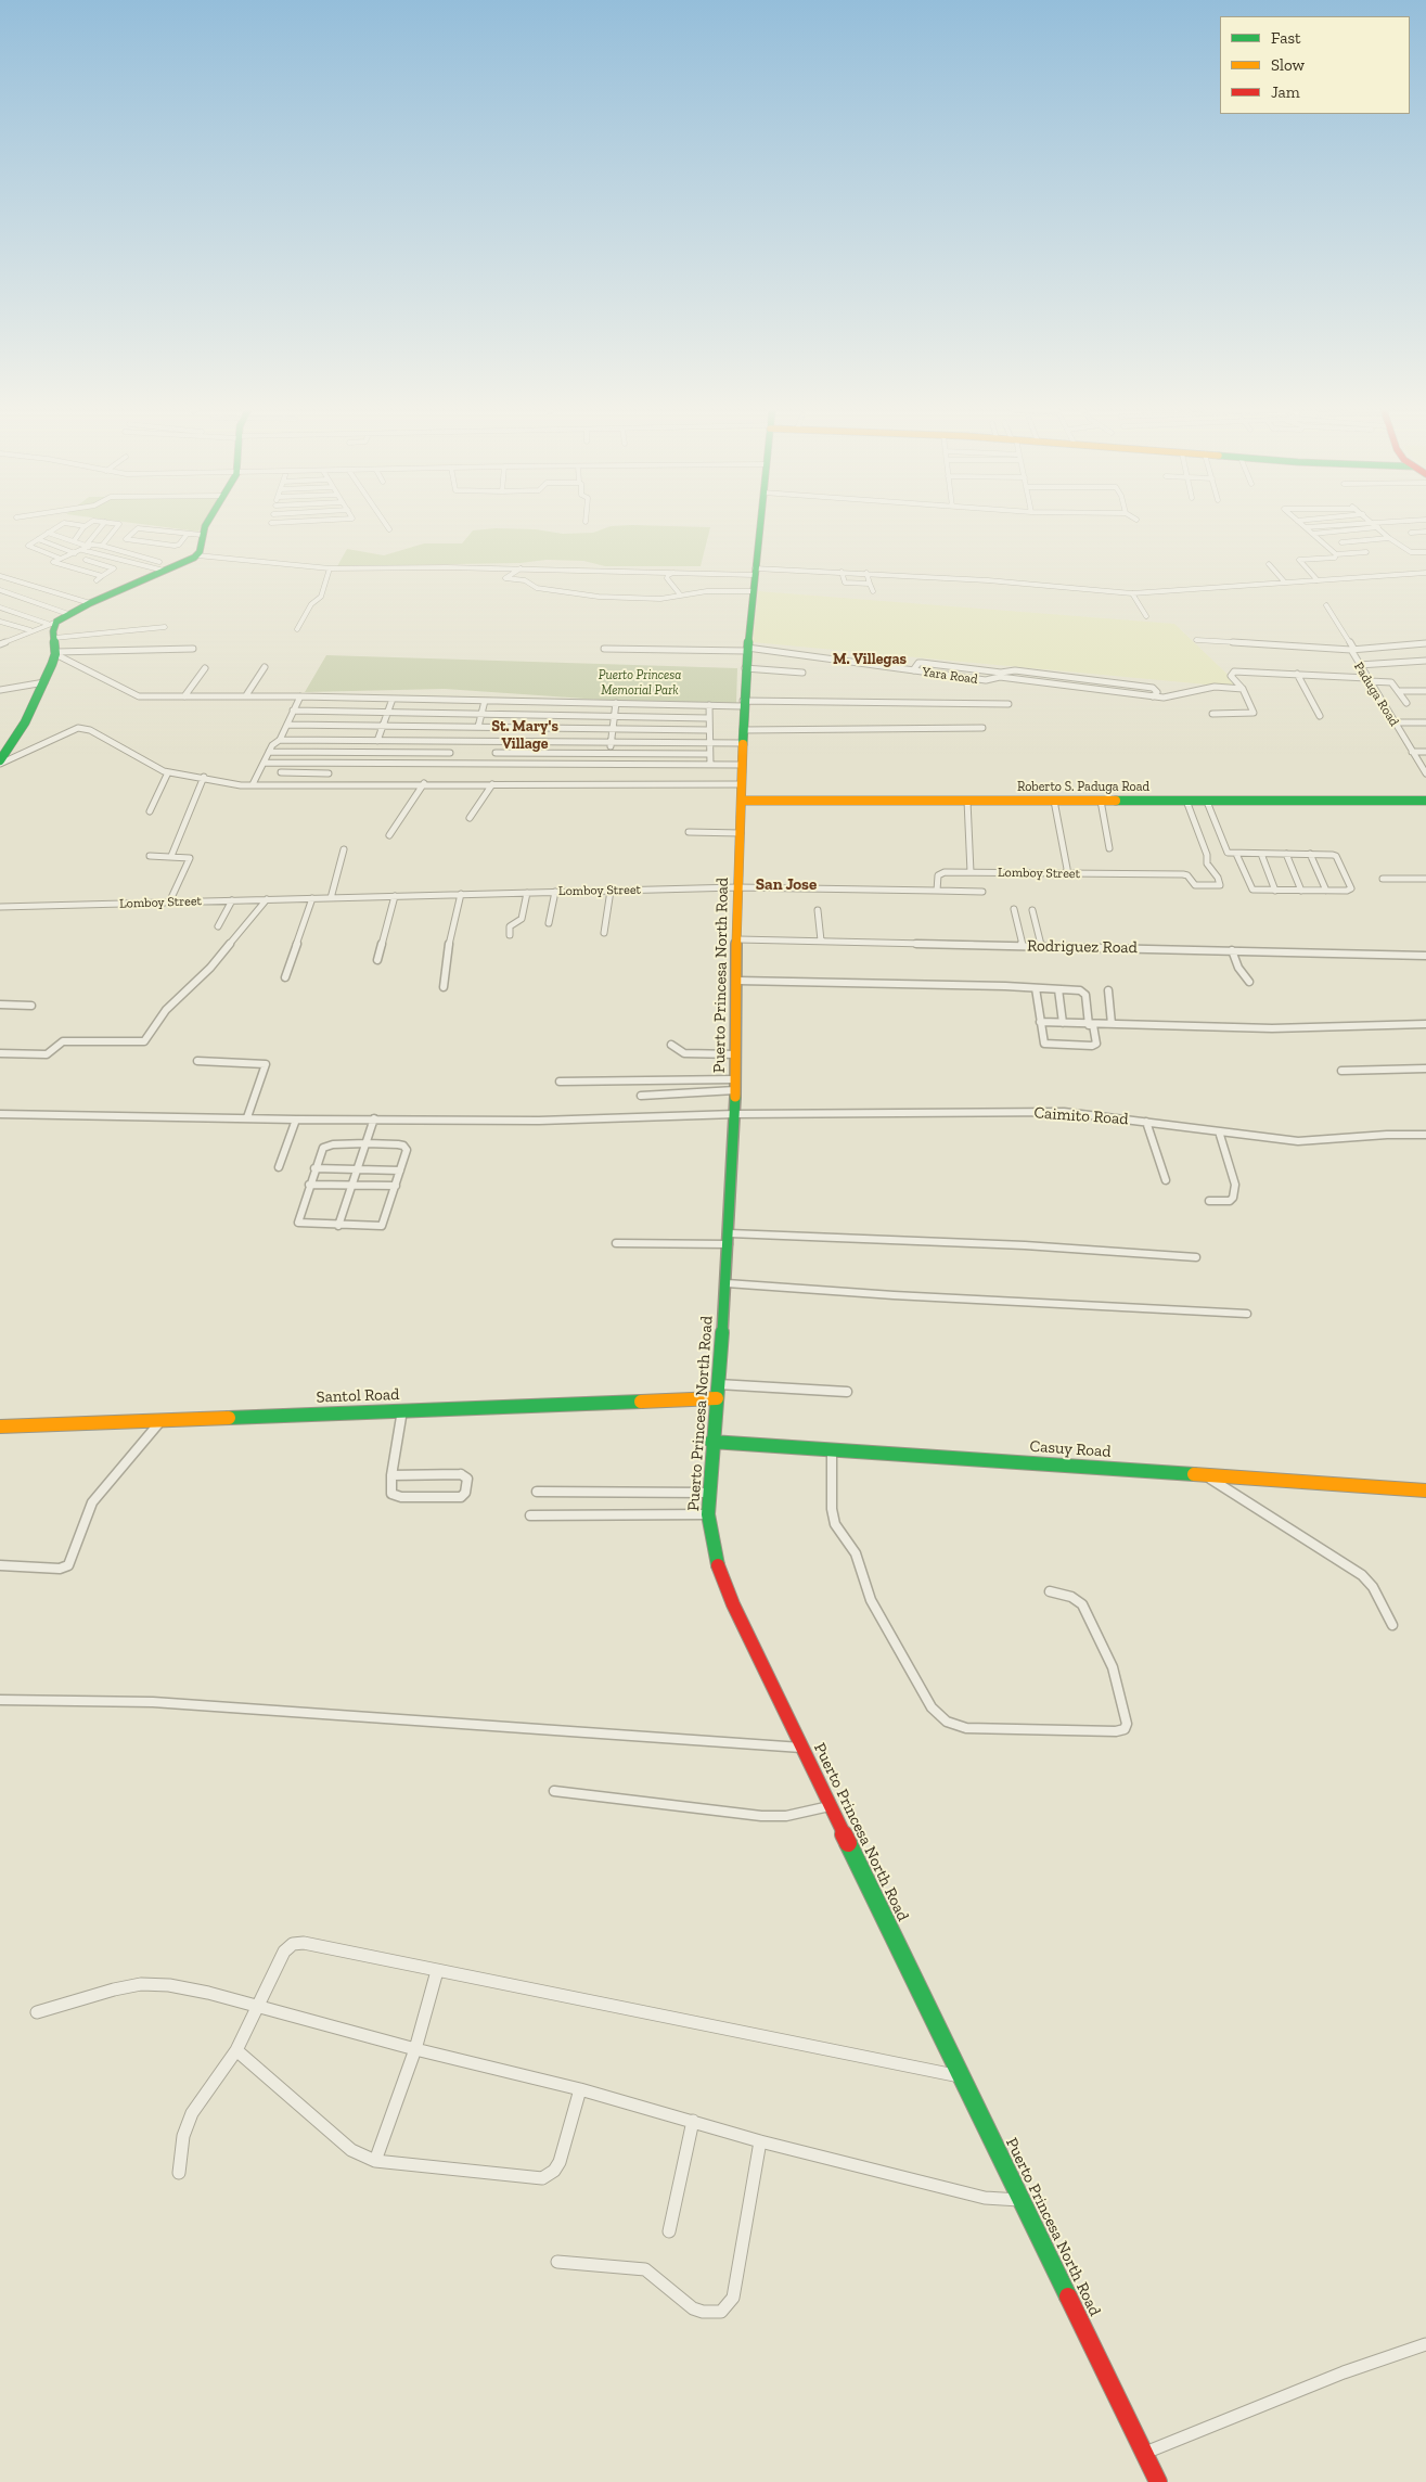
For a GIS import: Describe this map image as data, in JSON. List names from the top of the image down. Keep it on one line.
{"streets":{"street":["Yara Road","Paduga Road","Roberto S. Paduga Road","Lomboy Street","Rodriguez Road","Puerto Princesa North Road","Caimito Road","Santol Road","Casuy Road"]},"crossings":[["Yara Road","Puerto Princesa North Road"],["Roberto S. Paduga Road","Lomboy Street"],["Roberto S. Paduga Road","Puerto Princesa North Road"],["Lomboy Street","Puerto Princesa North Road"],["Rodriguez Road","Puerto Princesa North Road"],["Puerto Princesa North Road","Caimito Road"],["Puerto Princesa North Road","Santol Road"],["Puerto Princesa North Road","Casuy Road"]],"districts":["M. Villegas","St. Mary's Village","San Jose"],"parks":["Puerto Princesa Memorial Park"],"legend":["Fast","Slow","Jam"]}
